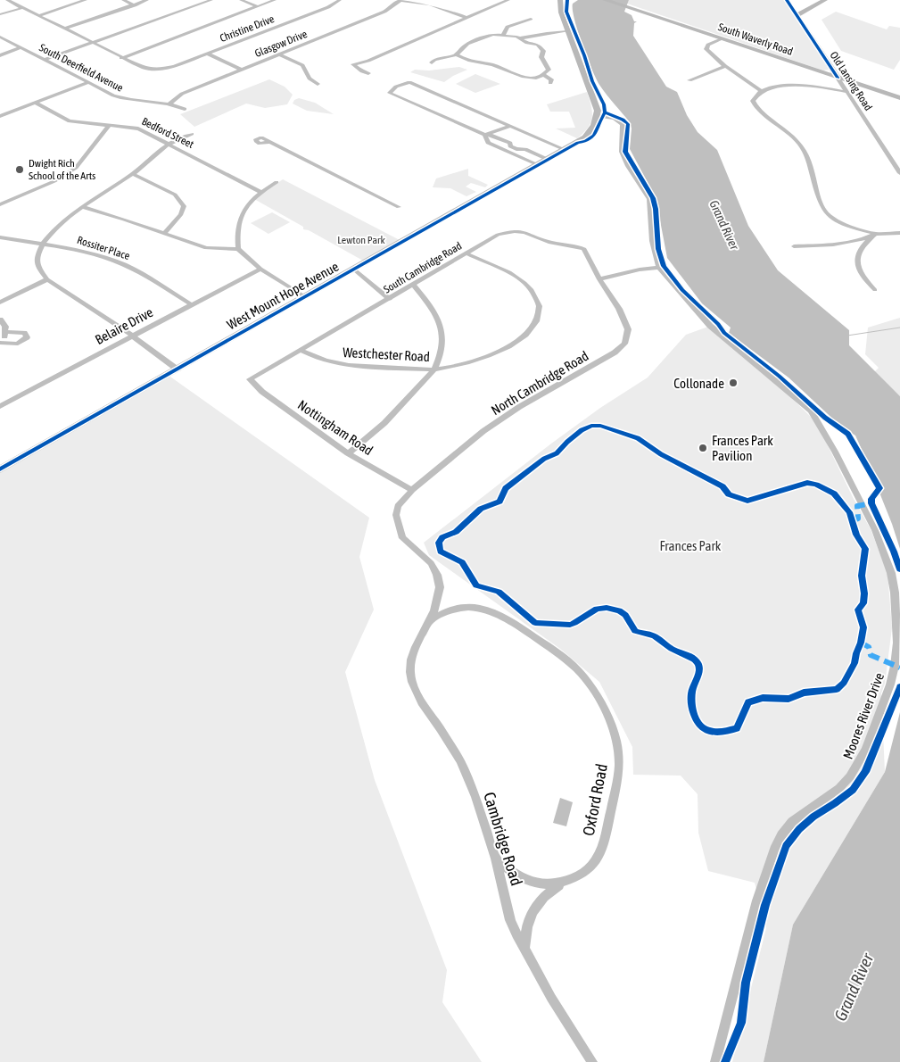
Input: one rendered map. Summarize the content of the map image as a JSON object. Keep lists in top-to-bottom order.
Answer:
{
  "streets": {
    "street": [
      "Christine Drive",
      "South Waverly Road",
      "Glasgow Drive",
      "South Deerfield Avenue",
      "Old Lansing Road",
      "Bedford Street",
      "Rossiter Place",
      "South Cambridge Road",
      "West Mount Hope Avenue",
      "Belaire Drive",
      "Westchester Road",
      "North Cambridge Road",
      "Nottingham Road",
      "Moores River Drive",
      "Oxford Road",
      "Cambridge Road"
    ]
  },
  "crossings": [
    ["South Waverly Road", "Old Lansing Road"],
    ["Glasgow Drive", "South Deerfield Avenue"],
    ["Rossiter Place", "Belaire Drive"],
    ["South Cambridge Road", "Westchester Road"],
    ["South Cambridge Road", "North Cambridge Road"],
    ["South Cambridge Road", "Nottingham Road"],
    ["West Mount Hope Avenue", "Moores River Drive"],
    ["North Cambridge Road", "Nottingham Road"],
    ["North Cambridge Road", "Cambridge Road"],
    ["Nottingham Road", "Cambridge Road"],
    ["Oxford Road", "Cambridge Road"]
  ],
  "water": ["Grand River"],
  "parks": ["Lewton Park", "Frances Park"],
  "places": ["Dwight Rich School of the Arts", "Collonade", "Frances Park Pavilion"]
}
